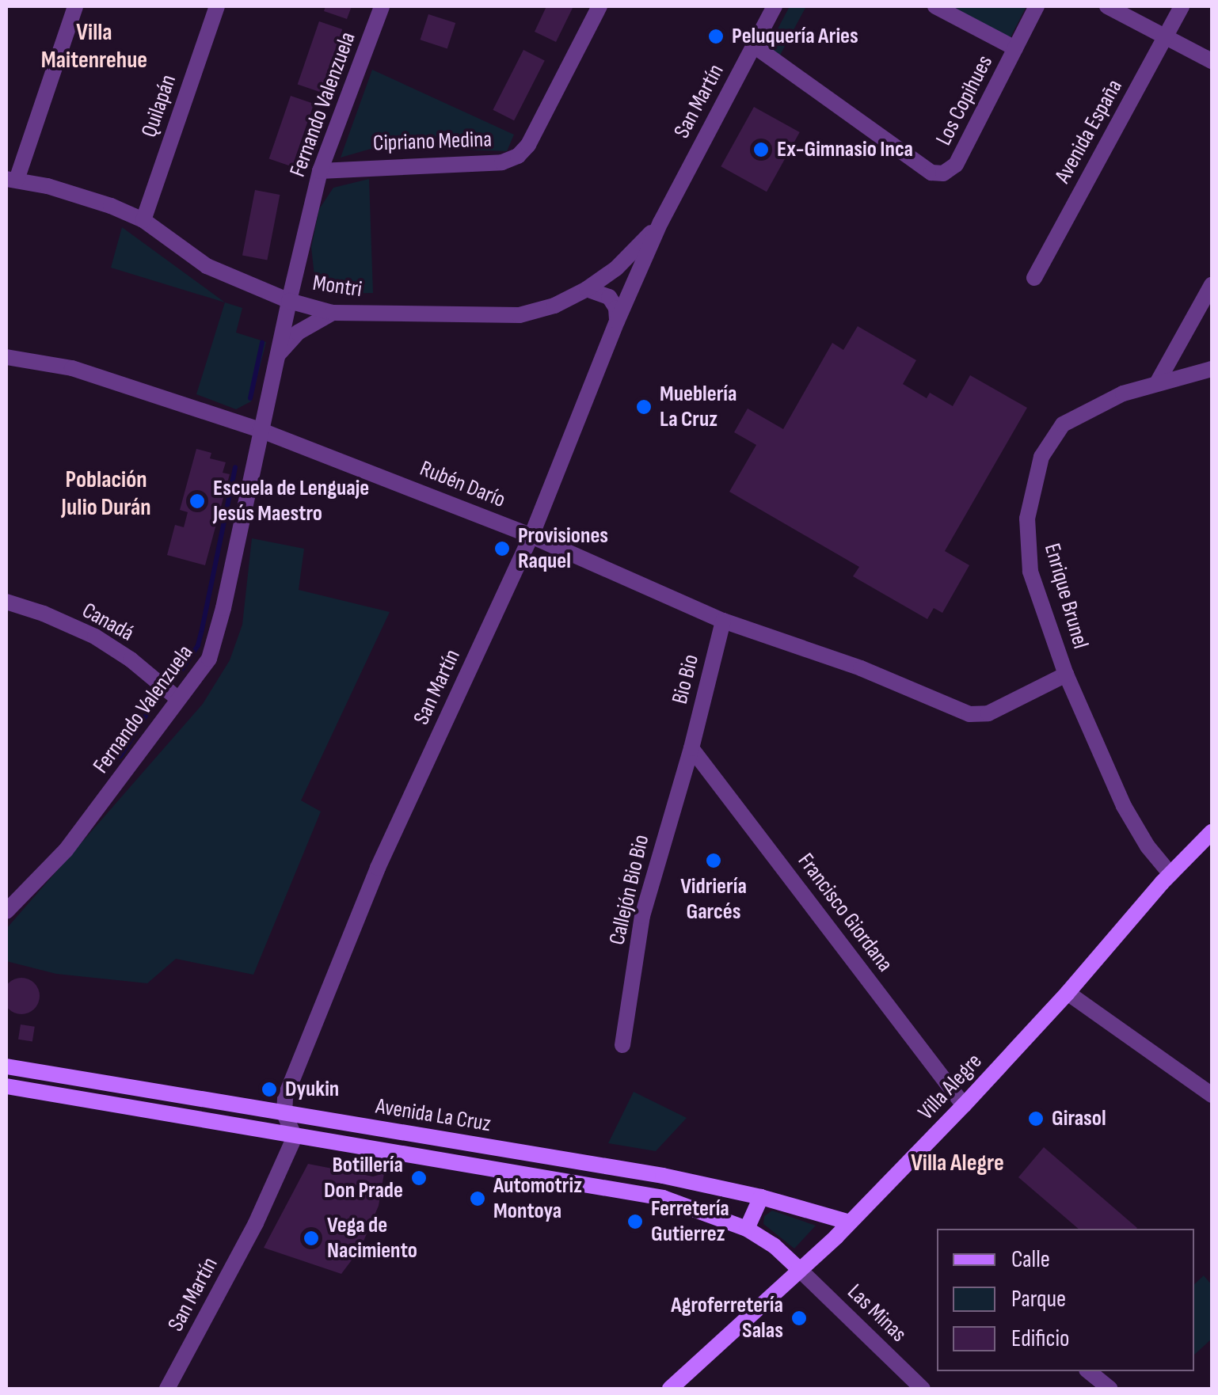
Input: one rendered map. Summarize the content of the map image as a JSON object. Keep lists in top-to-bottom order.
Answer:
{
  "streets": {
    "main road": ["Villa Alegre", "Avenida La Cruz"],
    "street": [
      "Los Copihues",
      "San Martín",
      "Fernando Valenzuela",
      "Quilapán",
      "Avenida España",
      "Cipriano Medina",
      "Montri",
      "Rubén Darío",
      "Enrique Brunel",
      "Canadá",
      "Bio Bio",
      "Callejón Bio Bio",
      "Francisco Giordana",
      "Las Minas"
    ]
  },
  "crossings": [
    ["Los Copihues", "San Martín"],
    ["San Martín", "Montri"],
    ["San Martín", "Rubén Darío"],
    ["San Martín", "Avenida La Cruz"],
    ["Fernando Valenzuela", "Cipriano Medina"],
    ["Fernando Valenzuela", "Montri"],
    ["Fernando Valenzuela", "Rubén Darío"],
    ["Fernando Valenzuela", "Canadá"],
    ["Quilapán", "Montri"],
    ["Rubén Darío", "Enrique Brunel"],
    ["Rubén Darío", "Bio Bio"],
    ["Enrique Brunel", "Villa Alegre"],
    ["Bio Bio", "Callejón Bio Bio"],
    ["Bio Bio", "Francisco Giordana"],
    ["Callejón Bio Bio", "Francisco Giordana"],
    ["Francisco Giordana", "Villa Alegre"],
    ["Villa Alegre", "Avenida La Cruz"],
    ["Villa Alegre", "Las Minas"],
    ["Avenida La Cruz", "Las Minas"]
  ],
  "districts": ["Villa Maitenrehue", "Población Julio Durán", "Villa Alegre"],
  "places": [
    "Peluquería Aries",
    "Ex-Gimnasio Inca",
    "Mueblería La Cruz",
    "Escuela de Lenguaje Jesús Maestro",
    "Provisiones Raquel",
    "Vidriería Garcés",
    "Dyukin",
    "Girasol",
    "Botillería Don Prade",
    "Automotriz Montoya",
    "Ferretería Gutierrez",
    "Vega de Nacimiento",
    "Agroferretería Salas"
  ],
  "legend": ["Calle", "Parque", "Edificio"]
}
